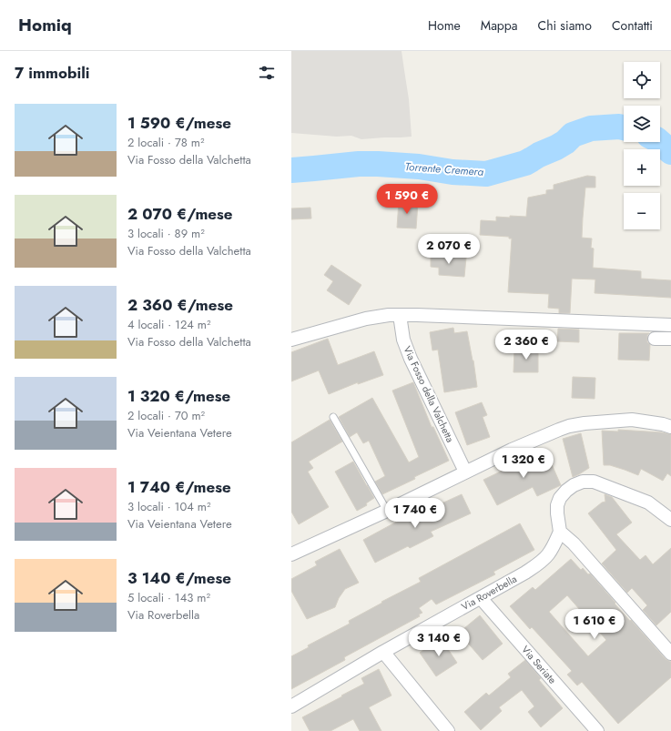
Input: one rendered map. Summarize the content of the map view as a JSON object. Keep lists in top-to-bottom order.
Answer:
{
  "streets": {
    "street": ["Via Fosso della Valchetta", "Via Roverbella", "Via Seriate"]
  },
  "crossings": [
    ["Via Roverbella", "Via Seriate"]
  ],
  "water": ["Torrente Cremera"],
  "page": {
    "header": "Homiq",
    "nav": [
      "Home",
      "Mappa",
      "Chi siamo",
      "Contatti"
    ],
    "heading": "7 immobili",
    "map_buttons": ["+", "−"],
    "list": [
      {
        "name": "1 590 €/mese",
        "note": "2 locali · 78 m² · Via Fosso della Valchetta"
      },
      {
        "name": "2 070 €/mese",
        "note": "3 locali · 89 m² · Via Fosso della Valchetta"
      },
      {
        "name": "2 360 €/mese",
        "note": "4 locali · 124 m² · Via Fosso della Valchetta"
      },
      {
        "name": "1 320 €/mese",
        "note": "2 locali · 70 m² · Via Veientana Vetere"
      },
      {
        "name": "1 740 €/mese",
        "note": "3 locali · 104 m² · Via Veientana Vetere"
      },
      {
        "name": "3 140 €/mese",
        "note": "5 locali · 143 m² · Via Roverbella"
      }
    ],
    "price": [
      "1 590 €",
      "2 070 €",
      "2 360 €",
      "1 320 €",
      "1 740 €",
      "1 610 €",
      "3 140 €"
    ]
  }
}
